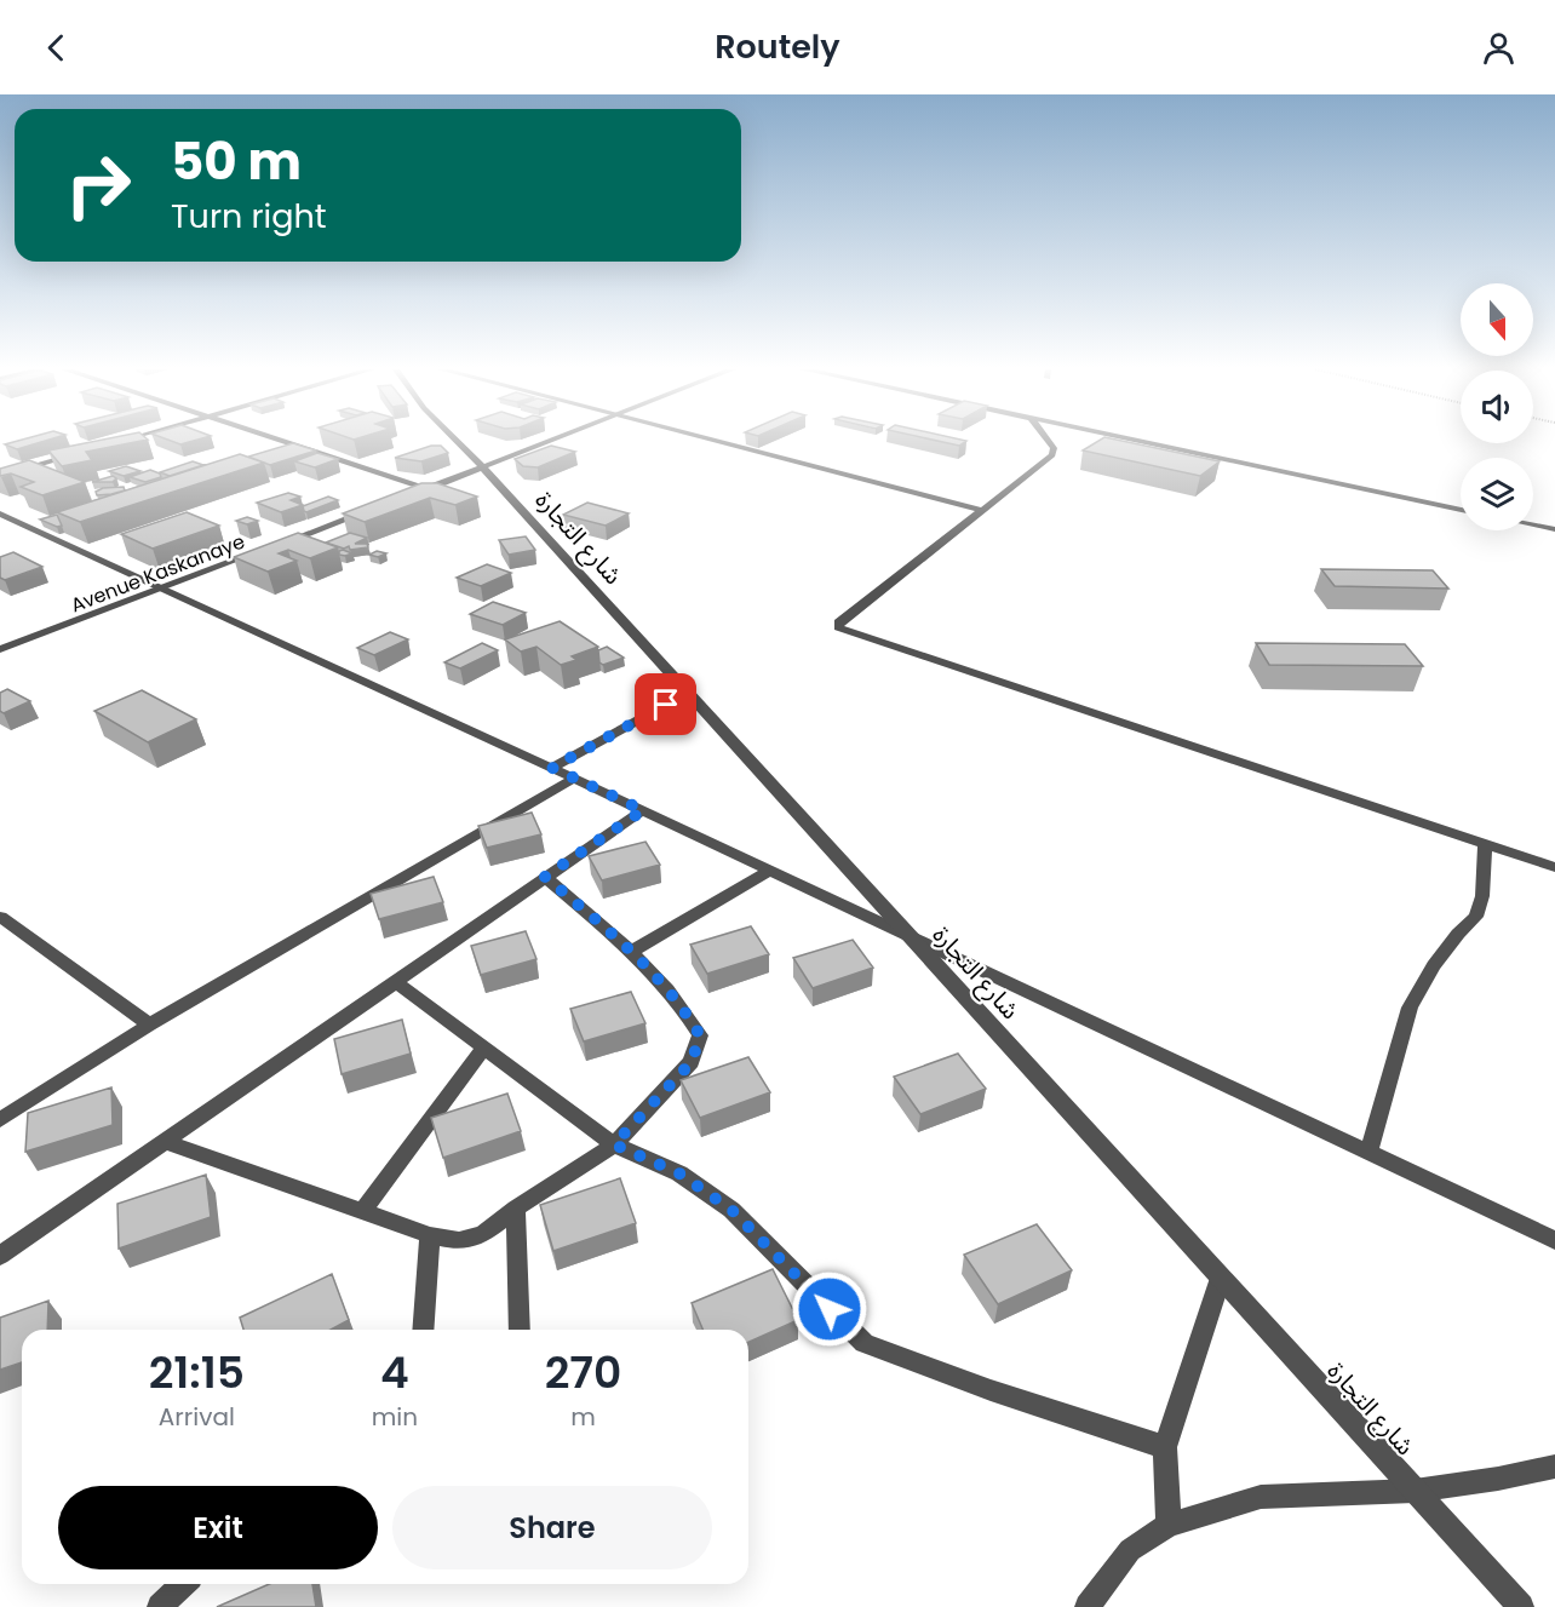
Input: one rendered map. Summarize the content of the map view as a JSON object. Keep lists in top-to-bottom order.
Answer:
{
  "streets": {
    "street": ["شارع التجارة", "Avenue Kaskanaye"]
  },
  "north": "bottom",
  "page": {
    "header": "Routely",
    "turn": ["50 m", "Turn right"],
    "eta": [
      "21:15",
      "Arrival",
      "4",
      "min",
      "270",
      "m"
    ],
    "buttons": ["Exit", "Share"]
  }
}
